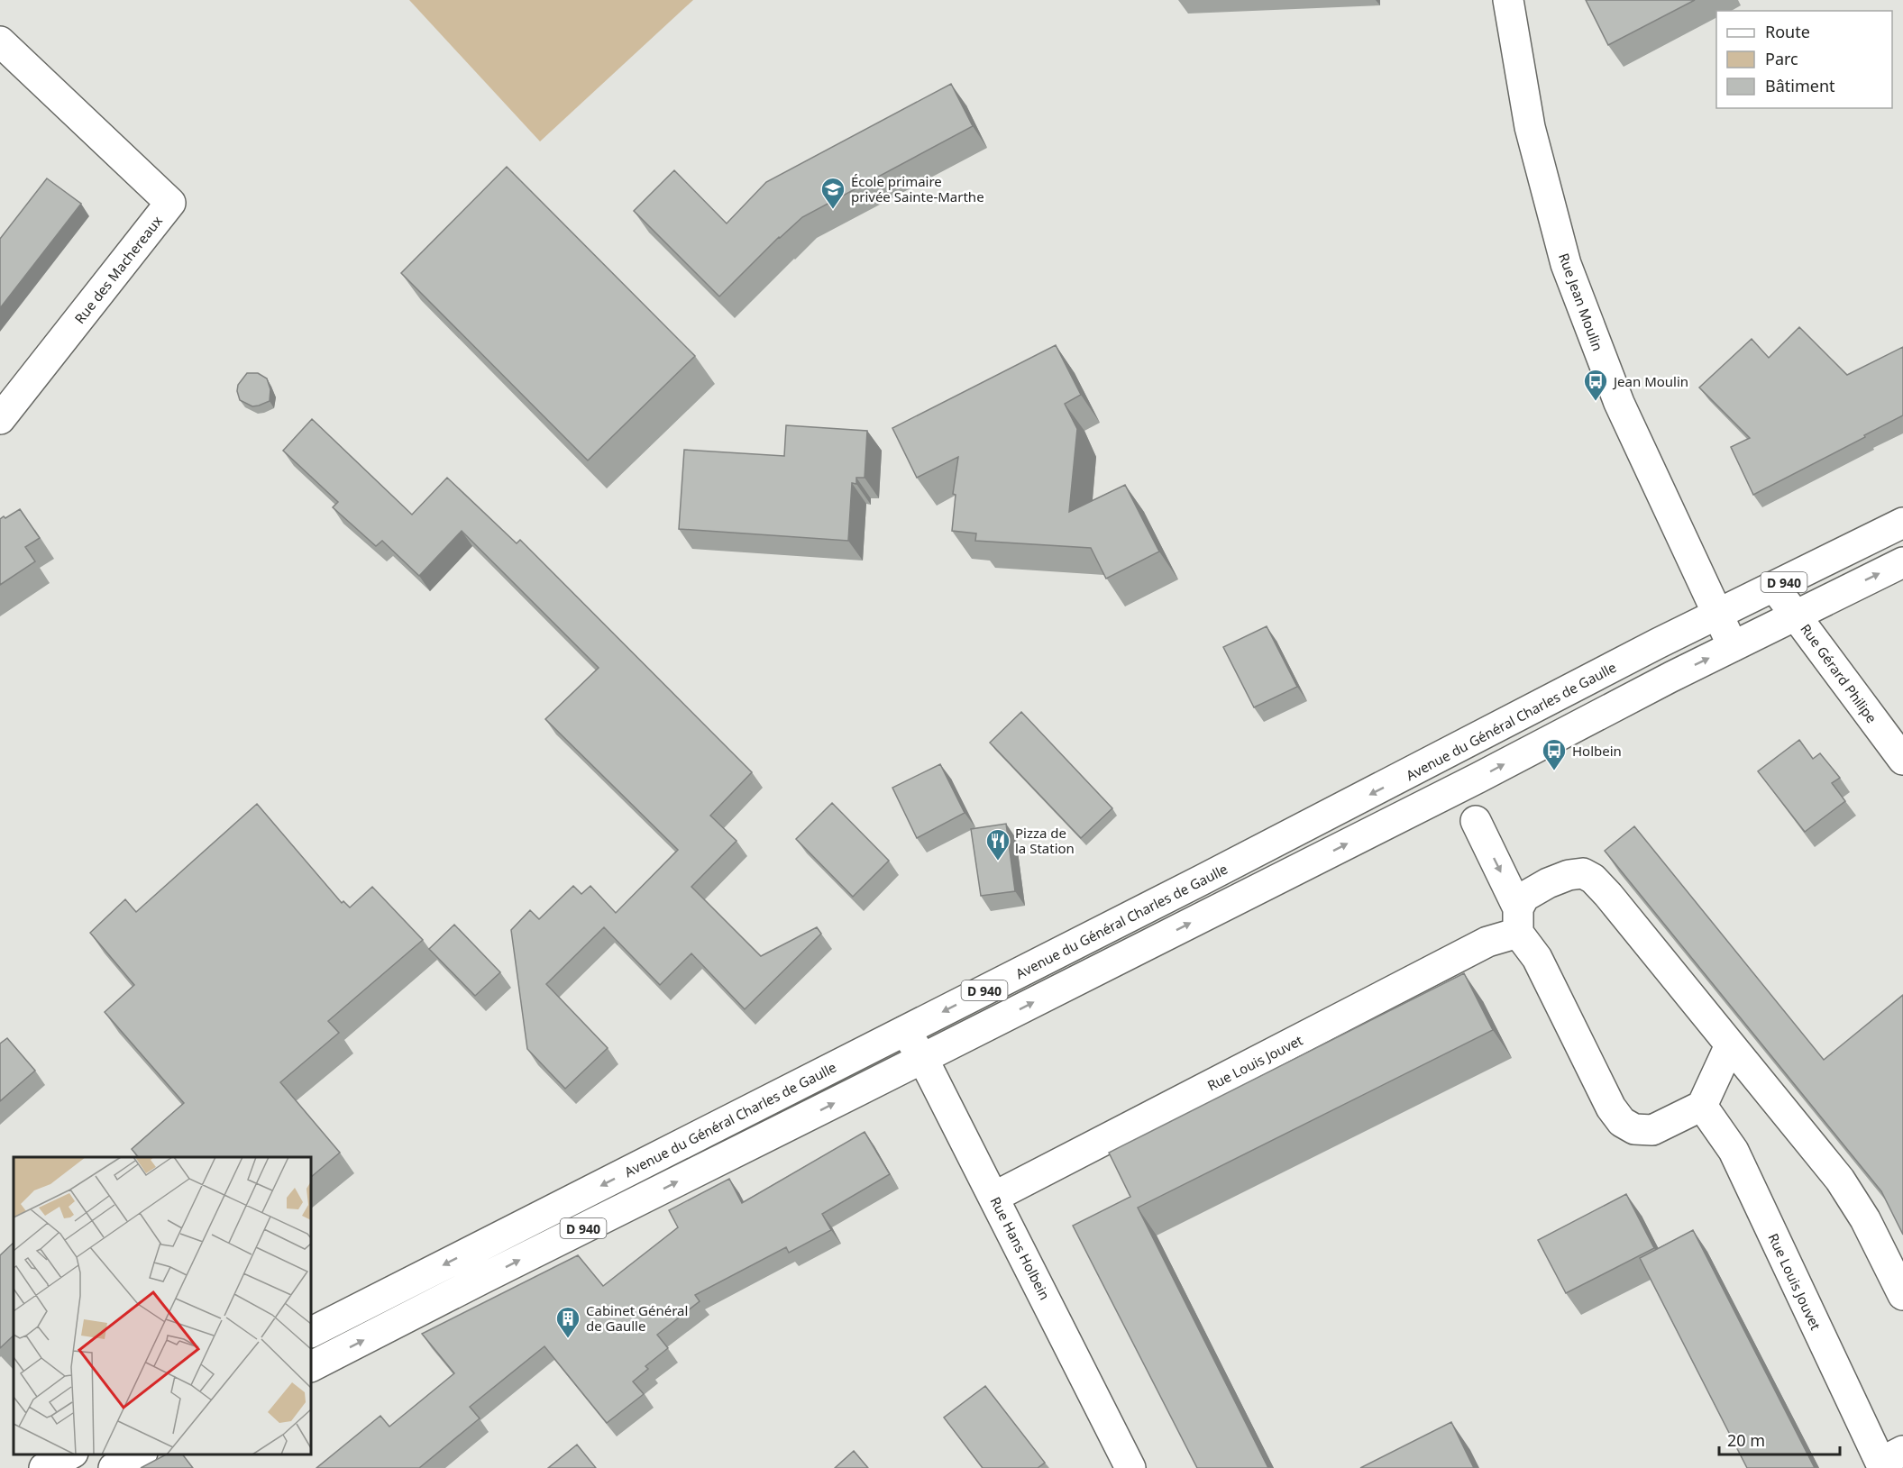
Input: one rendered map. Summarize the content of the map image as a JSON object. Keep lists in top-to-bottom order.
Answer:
{
  "streets": {
    "street": [
      "Rue des Machereaux",
      "Rue Jean Moulin",
      "D 940",
      "Rue Gérard Philipe",
      "Avenue du Général Charles de Gaulle",
      "Rue Louis Jouvet",
      "Rue Hans Holbein"
    ]
  },
  "crossings": [
    ["Rue Jean Moulin", "D 940"],
    ["Rue Jean Moulin", "Avenue du Général Charles de Gaulle"],
    ["D 940", "Rue Gérard Philipe"],
    ["D 940", "Rue Hans Holbein"],
    ["Rue Gérard Philipe", "Avenue du Général Charles de Gaulle"],
    ["Avenue du Général Charles de Gaulle", "Rue Hans Holbein"],
    ["Rue Louis Jouvet", "Rue Hans Holbein"]
  ],
  "places": {
    "school or university": ["École primaire privée Sainte-Marthe"],
    "bus stop": ["Jean Moulin", "Holbein"],
    "restaurant": ["Pizza de la Station"],
    "building": ["Cabinet Général de Gaulle"]
  },
  "legend": ["Route", "Parc", "Bâtiment"],
  "scale_bar": "20 m"
}
